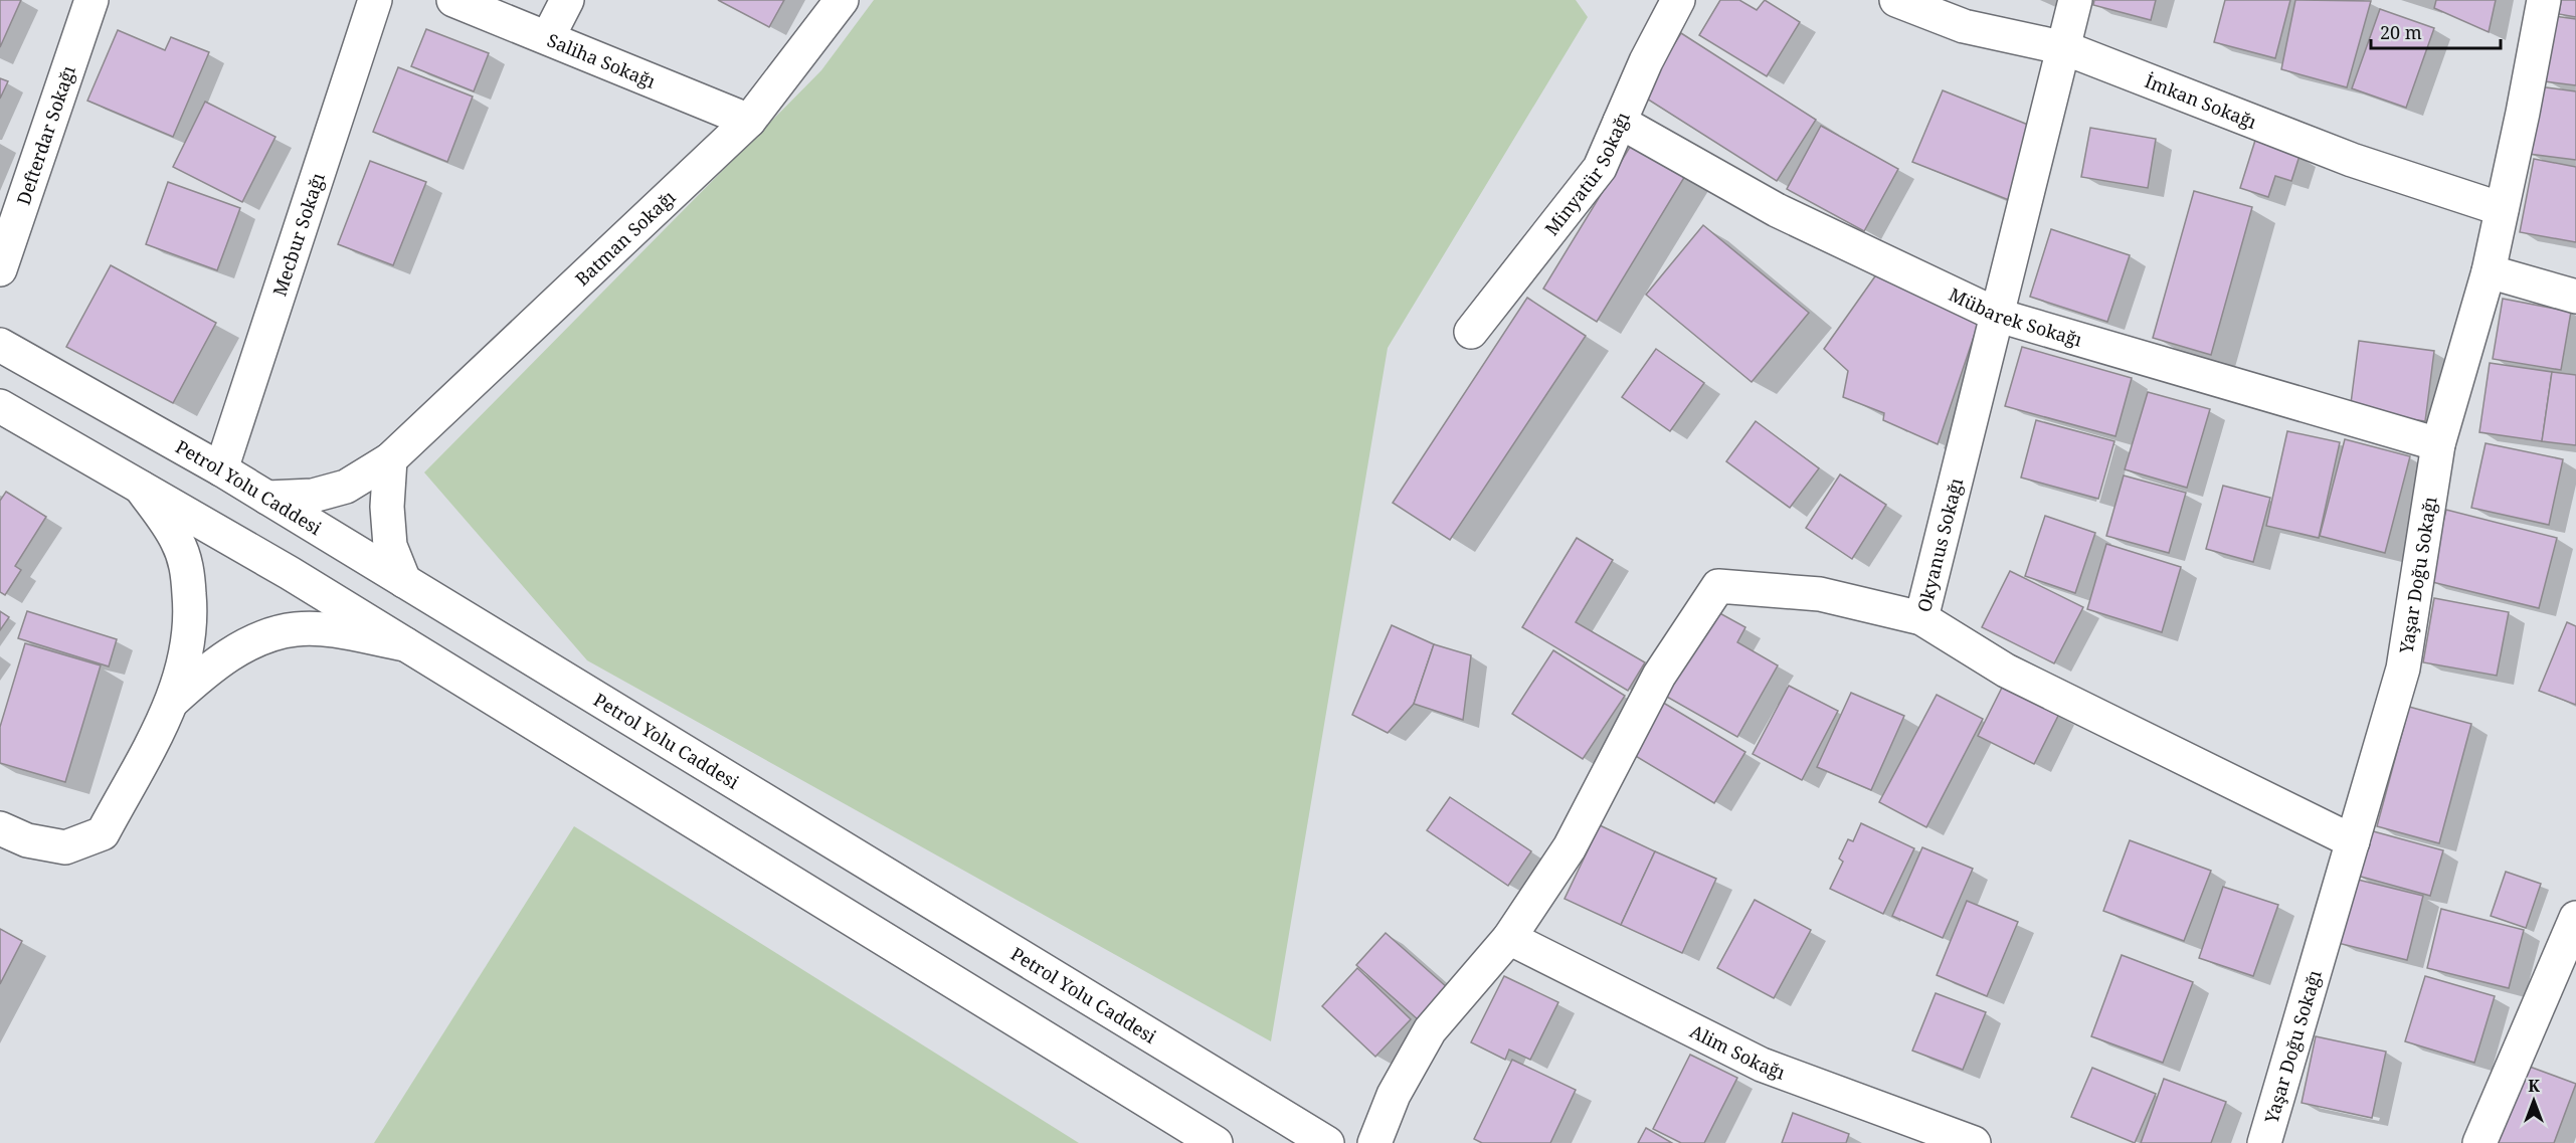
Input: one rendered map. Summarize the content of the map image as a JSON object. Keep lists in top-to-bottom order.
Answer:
{
  "streets": {
    "street": [
      "Saliha Sokağı",
      "İmkan Sokağı",
      "Defterdar Sokağı",
      "Minyatür Sokağı",
      "Mecbur Sokağı",
      "Batman Sokağı",
      "Mübarek Sokağı",
      "Petrol Yolu Caddesi",
      "Okyanus Sokağı",
      "Yaşar Doğu Sokağı",
      "Alim Sokağı"
    ]
  },
  "crossings": [
    ["Saliha Sokağı", "Batman Sokağı"],
    ["İmkan Sokağı", "Okyanus Sokağı"],
    ["İmkan Sokağı", "Yaşar Doğu Sokağı"],
    ["Minyatür Sokağı", "Mübarek Sokağı"],
    ["Mecbur Sokağı", "Petrol Yolu Caddesi"],
    ["Batman Sokağı", "Petrol Yolu Caddesi"],
    ["Mübarek Sokağı", "Okyanus Sokağı"],
    ["Mübarek Sokağı", "Yaşar Doğu Sokağı"],
    ["Okyanus Sokağı", "Yaşar Doğu Sokağı"]
  ],
  "scale_bar": "20 m",
  "north": "top"
}
